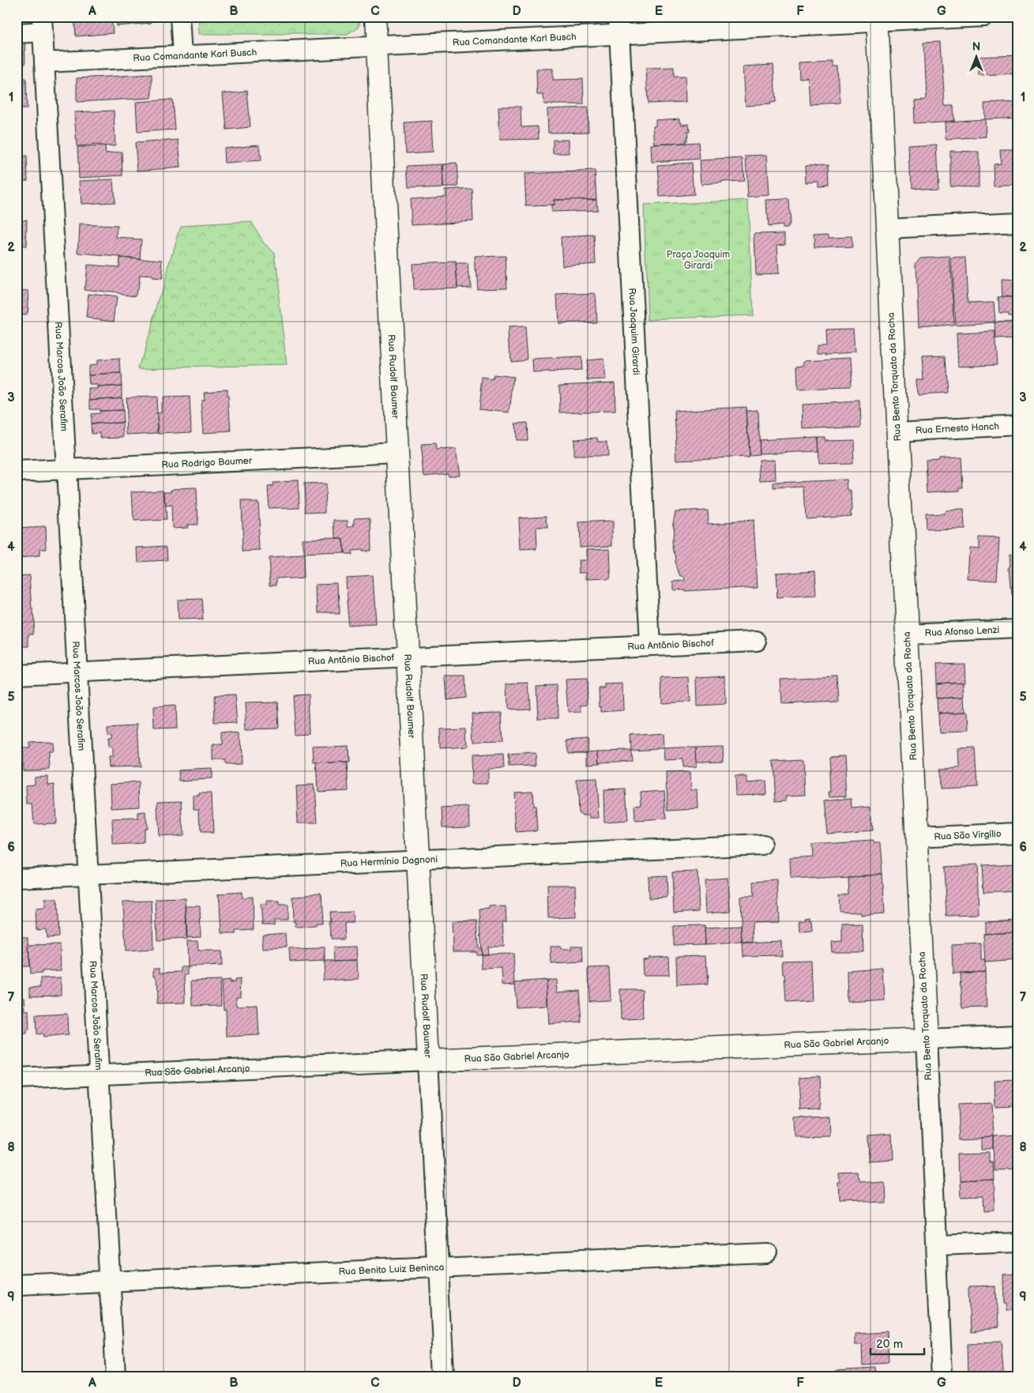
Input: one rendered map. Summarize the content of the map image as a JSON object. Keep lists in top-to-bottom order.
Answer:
{
  "streets": {
    "street": [
      "Rua Comandante Karl Busch",
      "Rua Joaquim Girardi",
      "Rua Marcos João Serafim",
      "Rua Rudolf Baumer",
      "Rua Bento Torquato da Rocha",
      "Rua Ernesto Hanch",
      "Rua Rodrigo Baumer",
      "Rua Afonso Lenzi",
      "Rua Antônio Bischof",
      "Rua São Virgílio",
      "Rua Hermínio Dagnoni",
      "Rua São Gabriel Arcanjo",
      "Rua Benito Luiz Beninca"
    ]
  },
  "crossings": [
    ["Rua Comandante Karl Busch", "Rua Joaquim Girardi"],
    ["Rua Comandante Karl Busch", "Rua Marcos João Serafim"],
    ["Rua Comandante Karl Busch", "Rua Rudolf Baumer"],
    ["Rua Comandante Karl Busch", "Rua Bento Torquato da Rocha"],
    ["Rua Joaquim Girardi", "Rua Antônio Bischof"],
    ["Rua Marcos João Serafim", "Rua Rodrigo Baumer"],
    ["Rua Marcos João Serafim", "Rua Antônio Bischof"],
    ["Rua Marcos João Serafim", "Rua Hermínio Dagnoni"],
    ["Rua Marcos João Serafim", "Rua São Gabriel Arcanjo"],
    ["Rua Marcos João Serafim", "Rua Benito Luiz Beninca"],
    ["Rua Rudolf Baumer", "Rua Rodrigo Baumer"],
    ["Rua Rudolf Baumer", "Rua Antônio Bischof"],
    ["Rua Rudolf Baumer", "Rua Hermínio Dagnoni"],
    ["Rua Rudolf Baumer", "Rua São Gabriel Arcanjo"],
    ["Rua Rudolf Baumer", "Rua Benito Luiz Beninca"],
    ["Rua Bento Torquato da Rocha", "Rua Ernesto Hanch"],
    ["Rua Bento Torquato da Rocha", "Rua Afonso Lenzi"],
    ["Rua Bento Torquato da Rocha", "Rua São Virgílio"],
    ["Rua Bento Torquato da Rocha", "Rua São Gabriel Arcanjo"]
  ],
  "parks": ["Praça Joaquim Girardi"],
  "scale_bar": "20 m",
  "north": "top",
  "grid": {
    "columns": [
      "A",
      "B",
      "C",
      "D",
      "E",
      "F",
      "G"
    ],
    "rows": [
      "1",
      "2",
      "3",
      "4",
      "5",
      "6",
      "7",
      "8",
      "9"
    ]
  }
}
